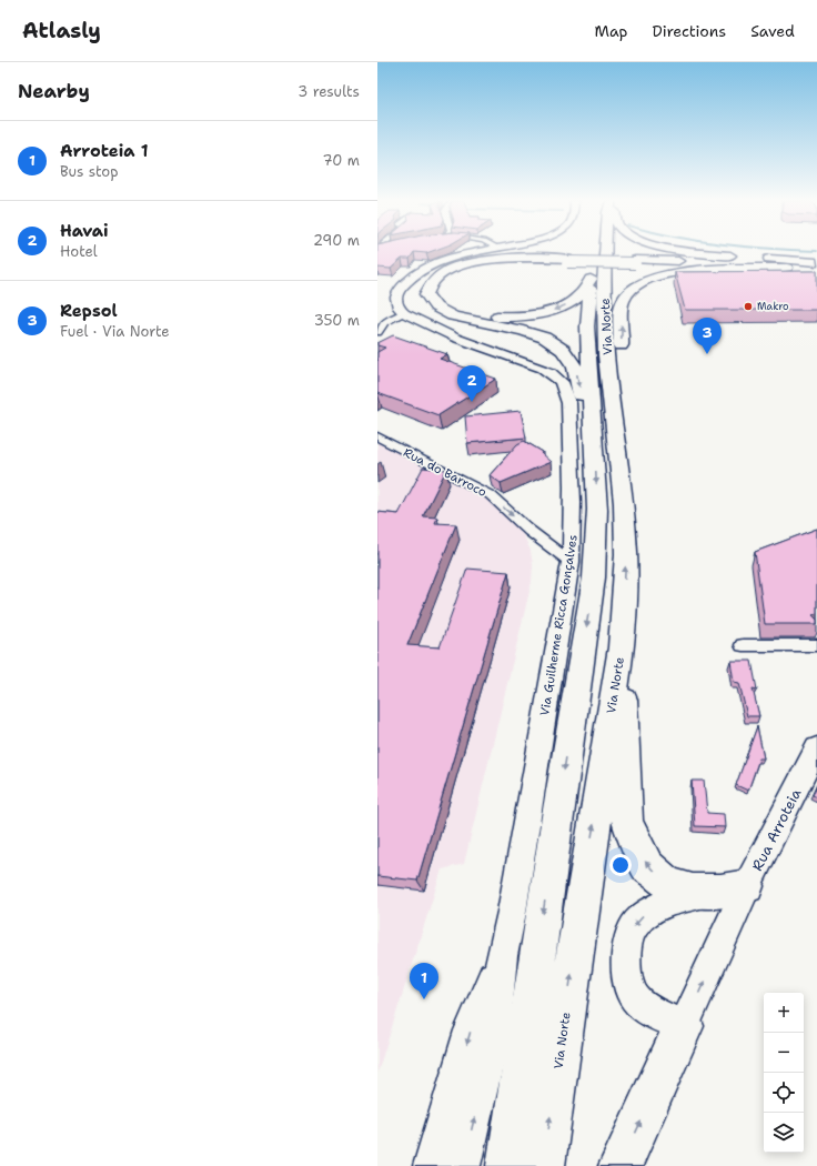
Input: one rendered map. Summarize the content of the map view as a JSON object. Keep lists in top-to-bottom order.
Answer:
{
  "streets": {
    "highway": ["Via Norte"],
    "street": ["Rua do Barroco", "Via Guilherme Ricca Gonçalves", "Rua Arroteia"]
  },
  "crossings": [
    ["Rua do Barroco", "Via Guilherme Ricca Gonçalves"]
  ],
  "one_way": ["Rua do Barroco", "Rua Arroteia"],
  "places": ["Makro"],
  "page": {
    "header": "Atlasly",
    "nav": ["Map", "Directions", "Saved"],
    "heading": ["Nearby", "3 results"],
    "list": [
      {
        "mark": "1",
        "name": "Arroteia 1",
        "note": "Bus stop",
        "value": "70 m"
      },
      {
        "mark": "2",
        "name": "Havai",
        "note": "Hotel",
        "value": "290 m"
      },
      {
        "mark": "3",
        "name": "Repsol",
        "note": "Fuel · Via Norte",
        "value": "350 m"
      }
    ],
    "pins": ["3", "2", "1"],
    "map_buttons": ["+", "−"]
  }
}
